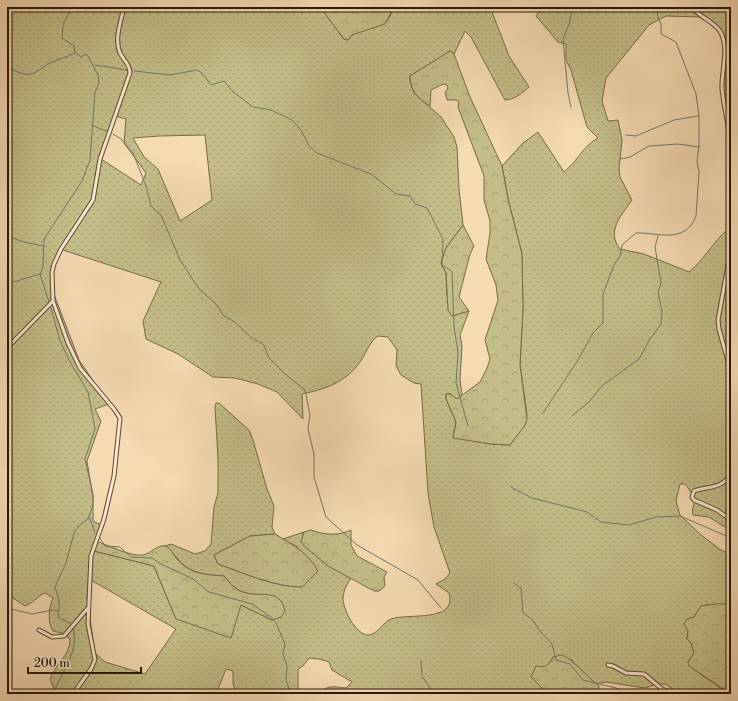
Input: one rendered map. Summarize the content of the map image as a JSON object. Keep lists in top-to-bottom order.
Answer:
{
  "scale_bar": "200 m"
}
